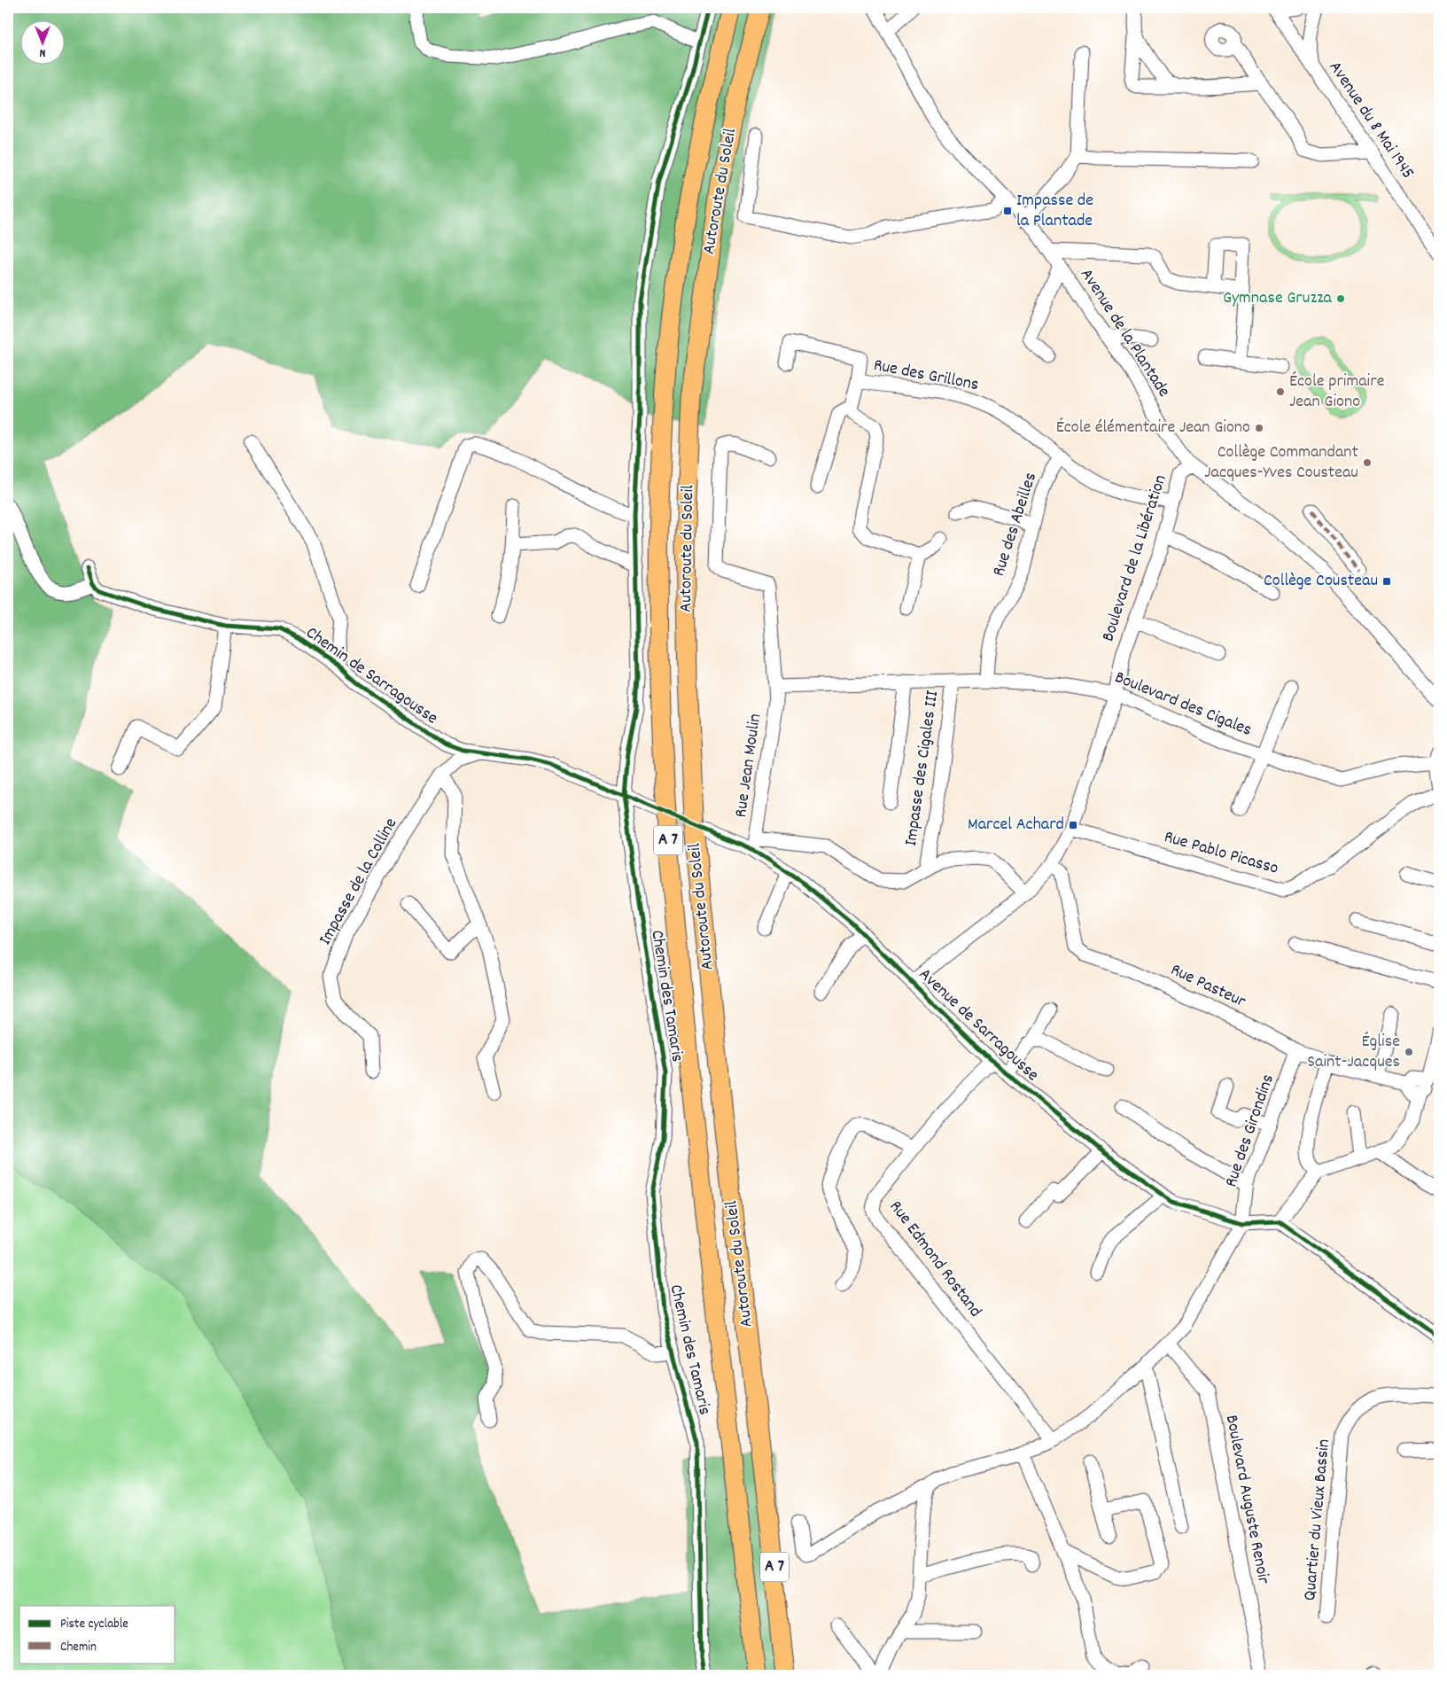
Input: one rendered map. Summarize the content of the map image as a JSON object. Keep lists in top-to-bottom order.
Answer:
{
  "streets": {
    "highway": ["Autoroute du Soleil", "A 7"],
    "street": [
      "Avenue du 8 Mai 1945",
      "Avenue de la Plantade",
      "Rue des Grillons",
      "Rue des Abeilles",
      "Boulevard de la Libération",
      "Chemin de Sarragousse",
      "Boulevard des Cigales",
      "Rue Jean Moulin",
      "Impasse des Cigales III",
      "Rue Pablo Picasso",
      "Impasse de la Colline",
      "Rue Pasteur",
      "Chemin des Tamaris",
      "Avenue de Sarragousse",
      "Rue des Girondins",
      "Rue Edmond Rostand",
      "Boulevard Auguste Renoir",
      "Quartier du Vieux Bassin"
    ]
  },
  "crossings": [
    ["Avenue de la Plantade", "Boulevard de la Libération"],
    ["Rue des Grillons", "Rue des Abeilles"],
    ["Rue des Grillons", "Boulevard de la Libération"],
    ["Rue des Abeilles", "Boulevard des Cigales"],
    ["Boulevard de la Libération", "Boulevard des Cigales"],
    ["Boulevard de la Libération", "Rue Pablo Picasso"],
    ["Boulevard de la Libération", "Rue Pasteur"],
    ["Boulevard de la Libération", "Avenue de Sarragousse"],
    ["Chemin de Sarragousse", "Impasse de la Colline"],
    ["Chemin de Sarragousse", "Chemin des Tamaris"],
    ["Boulevard des Cigales", "Rue Jean Moulin"],
    ["Boulevard des Cigales", "Impasse des Cigales III"],
    ["Rue Jean Moulin", "Avenue de Sarragousse"],
    ["Rue Pasteur", "Rue des Girondins"],
    ["Avenue de Sarragousse", "Rue des Girondins"],
    ["Avenue de Sarragousse", "Rue Edmond Rostand"]
  ],
  "places": {
    "transit": ["Impasse de la Plantade", "Collège Cousteau", "Marcel Achard"],
    "other": [
      "Gymnase Gruzza",
      "École primaire Jean Giono",
      "École élémentaire Jean Giono",
      "Collège Commandant Jacques-Yves Cousteau",
      "Église Saint-Jacques"
    ]
  },
  "legend": ["Piste cyclable", "Chemin"],
  "north": "bottom"
}
